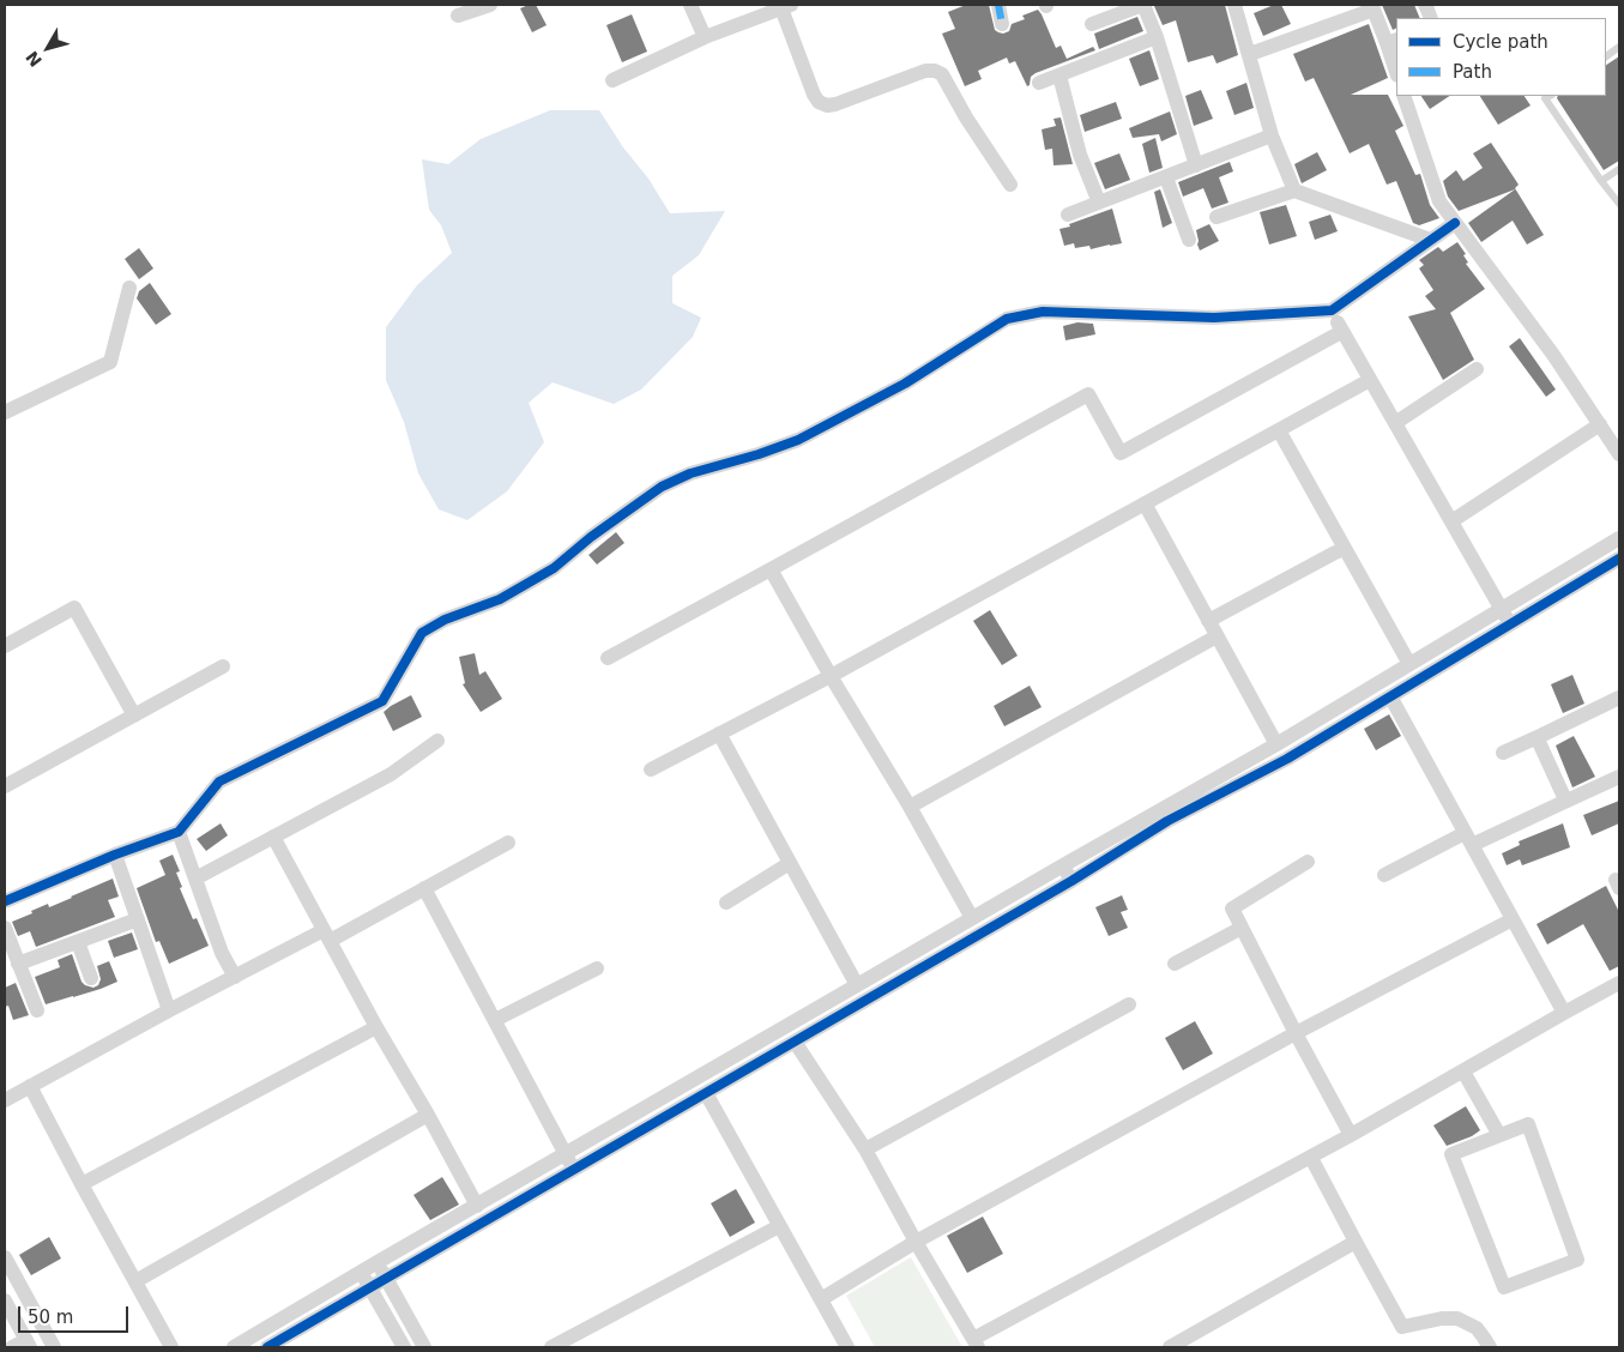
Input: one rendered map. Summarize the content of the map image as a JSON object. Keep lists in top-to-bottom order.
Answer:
{
  "legend": ["Cycle path", "Path"],
  "scale_bar": "50 m",
  "north": "bottom left"
}
